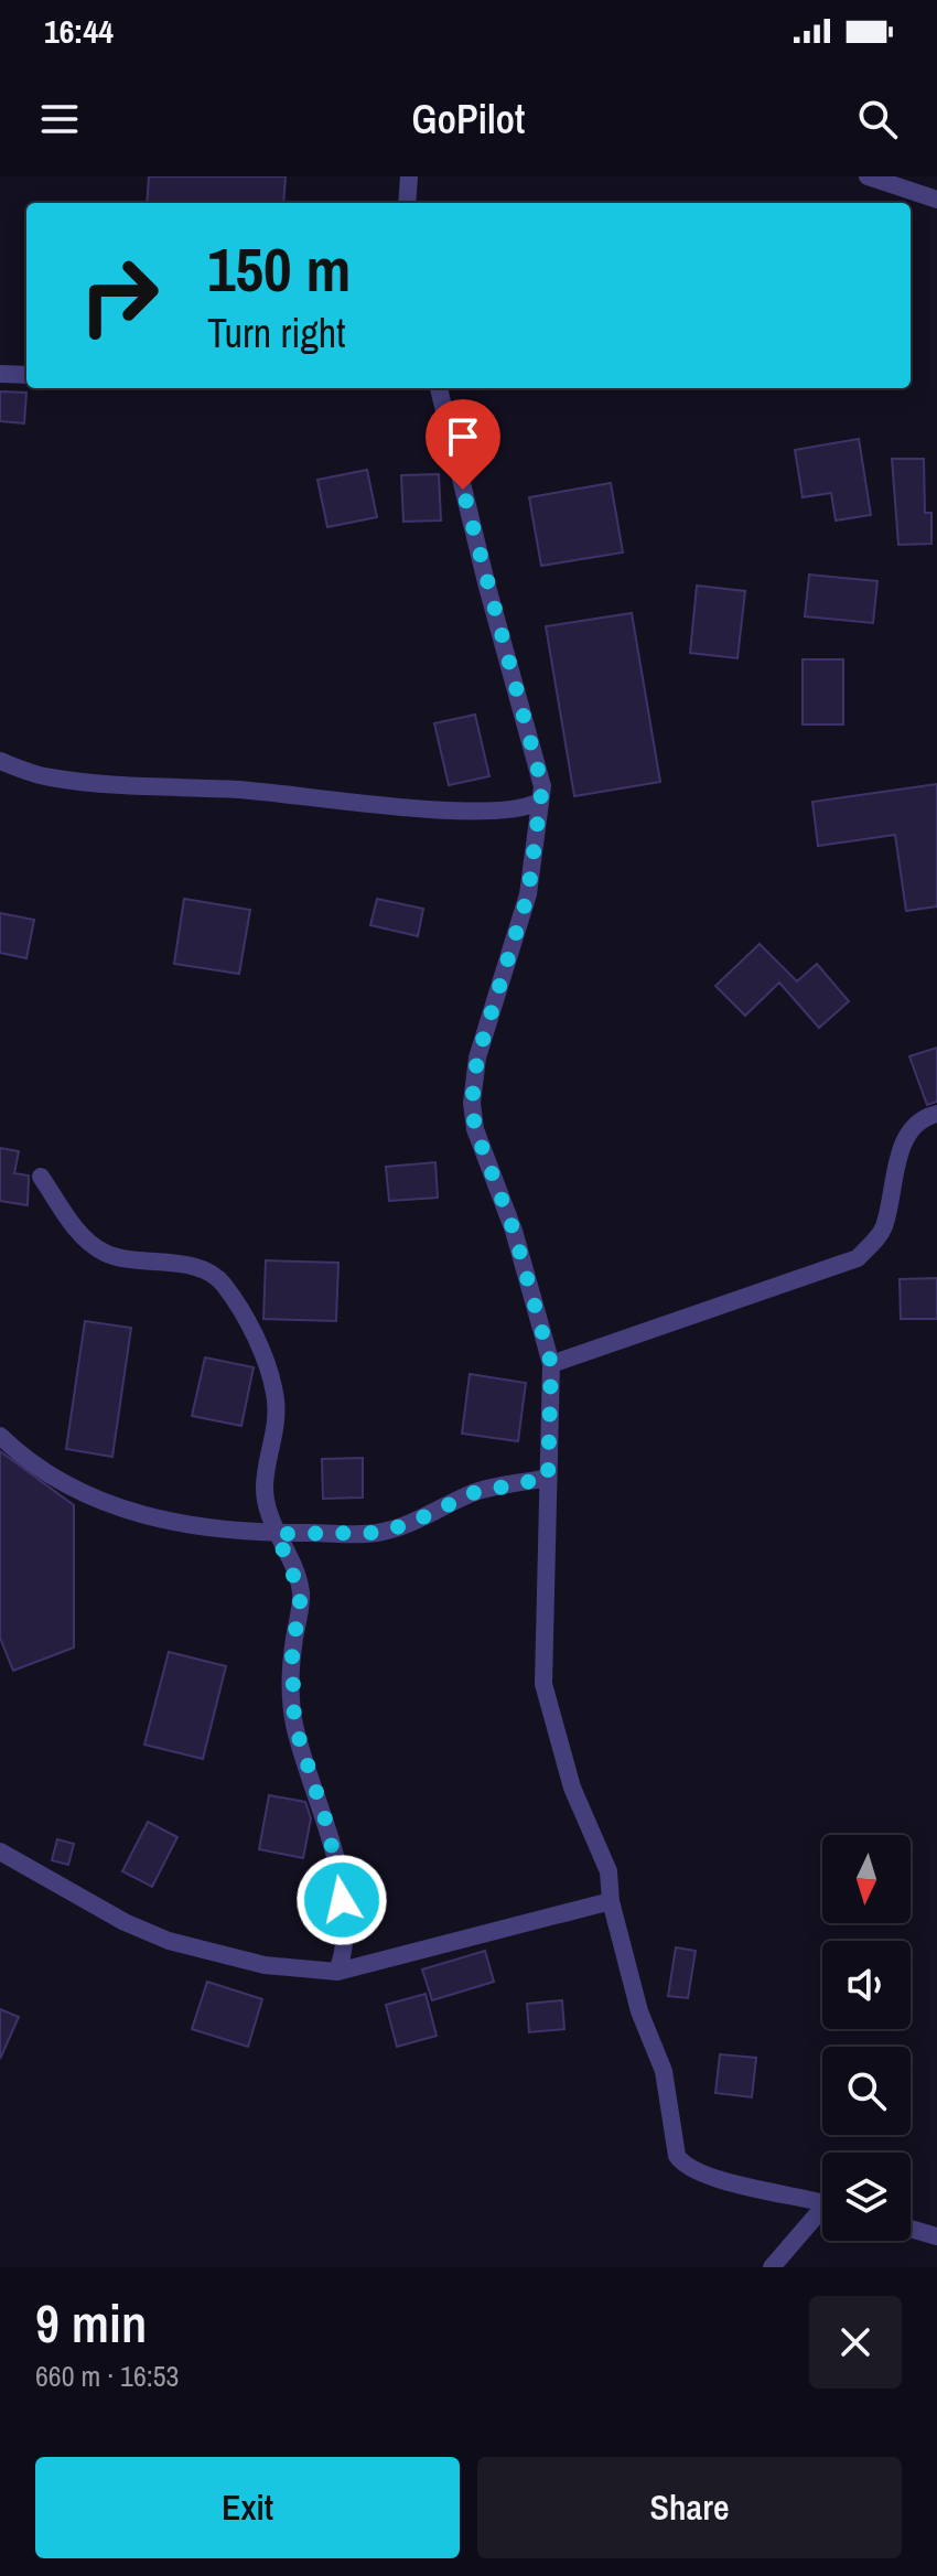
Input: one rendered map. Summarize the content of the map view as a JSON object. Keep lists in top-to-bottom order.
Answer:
{
  "north": "bottom",
  "page": {
    "status": "16:44",
    "header": "GoPilot",
    "turn": ["150 m", "Turn right"],
    "heading": ["9 min", "660 m · 16:53"],
    "buttons": ["Exit", "Share"]
  }
}
